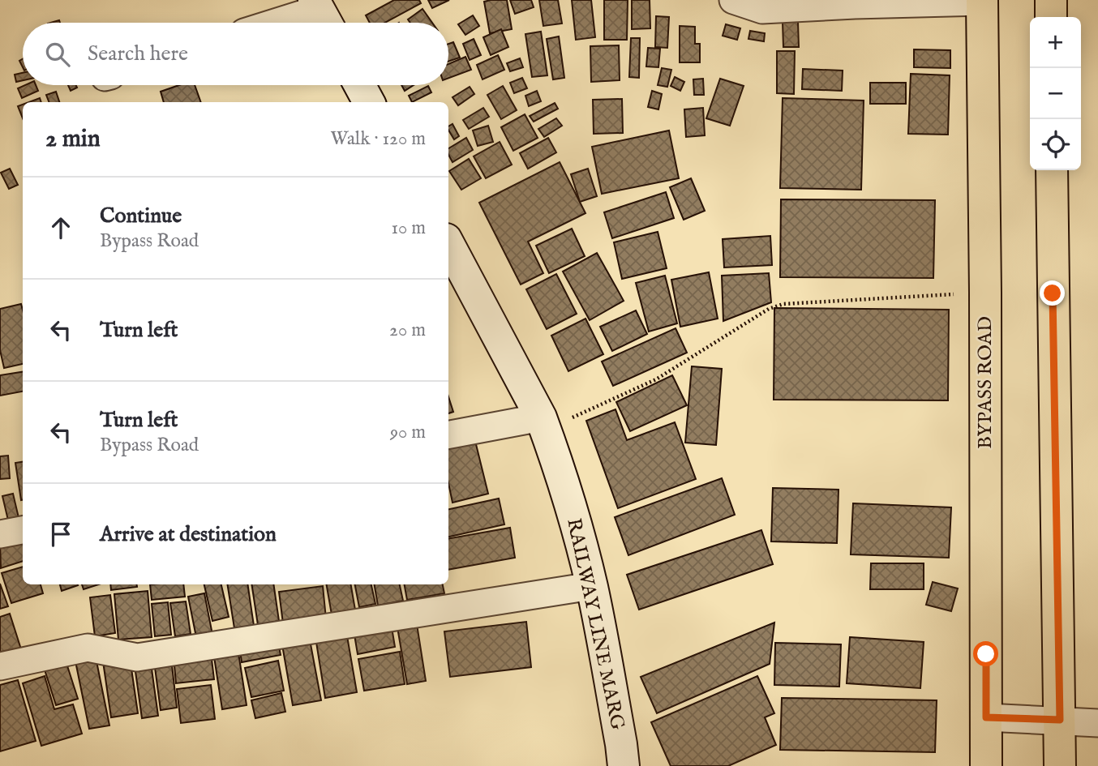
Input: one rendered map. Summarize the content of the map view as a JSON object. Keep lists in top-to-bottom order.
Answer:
{
  "streets": {
    "main road": ["BYPASS ROAD", "RAILWAY LINE MARG"]
  },
  "page": {
    "map_buttons": ["+", "−"],
    "search": "Search here",
    "heading": ["2 min", "Walk · 120 m"],
    "list": [
      ["Continue", "Bypass Road", "10 m"],
      ["Turn left", "20 m"],
      ["Turn left", "Bypass Road", "90 m"],
      "Arrive at destination"
    ]
  }
}
